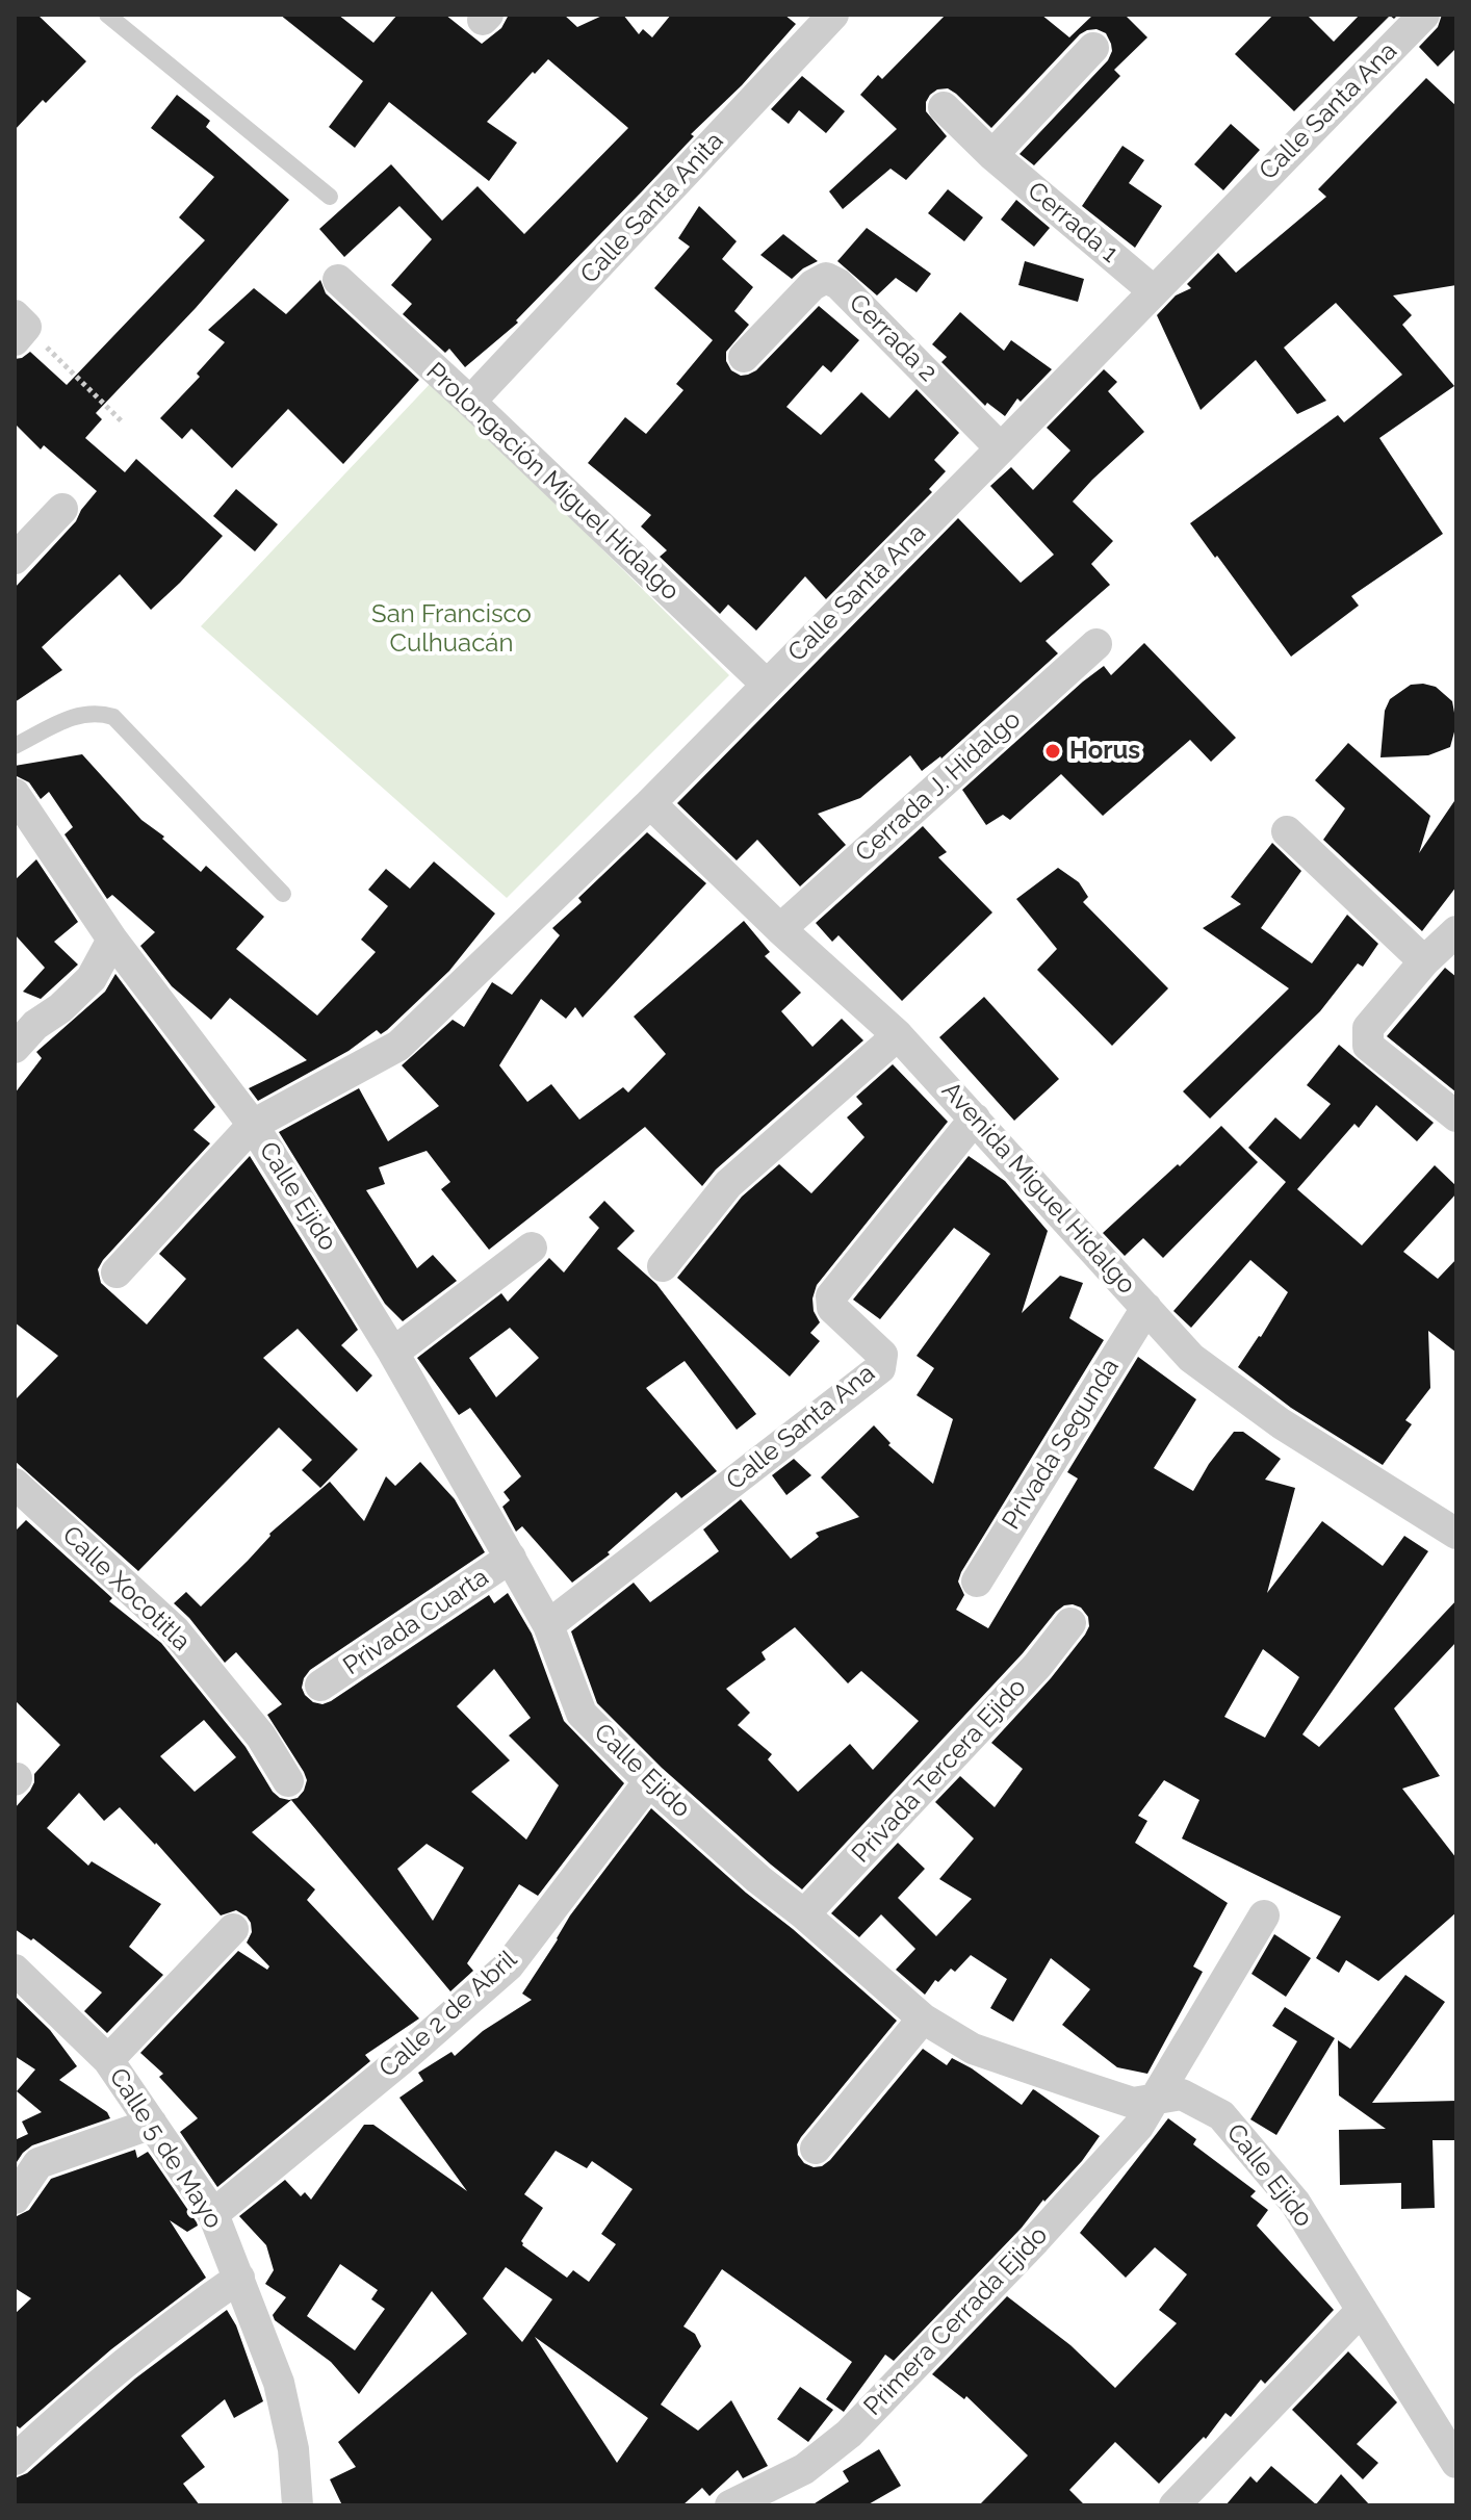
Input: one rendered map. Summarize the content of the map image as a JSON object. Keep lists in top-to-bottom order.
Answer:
{
  "streets": {
    "street": [
      "Calle Santa Ana",
      "Calle Santa Anita",
      "Cerrada 1",
      "Cerrada 2",
      "Prolongación Miguel Hidalgo",
      "Cerrada J. Hidalgo",
      "Avenida Miguel Hidalgo",
      "Calle Ejido",
      "Privada Segunda",
      "Calle Xocotitla",
      "Privada Cuarta",
      "Privada Tercera Ejido",
      "Calle 2 de Abril",
      "Calle 5 de Mayo",
      "Primera Cerrada Ejido"
    ]
  },
  "crossings": [
    ["Calle Santa Ana", "Cerrada 1"],
    ["Calle Santa Ana", "Cerrada 2"],
    ["Calle Santa Ana", "Prolongación Miguel Hidalgo"],
    ["Calle Santa Ana", "Avenida Miguel Hidalgo"],
    ["Calle Santa Ana", "Calle Ejido"],
    ["Calle Santa Anita", "Prolongación Miguel Hidalgo"],
    ["Cerrada J. Hidalgo", "Avenida Miguel Hidalgo"],
    ["Avenida Miguel Hidalgo", "Privada Segunda"],
    ["Calle Ejido", "Privada Cuarta"],
    ["Calle Ejido", "Privada Tercera Ejido"],
    ["Calle Ejido", "Calle 2 de Abril"],
    ["Calle Ejido", "Primera Cerrada Ejido"],
    ["Calle 2 de Abril", "Calle 5 de Mayo"]
  ],
  "parks": ["San Francisco Culhuacán"],
  "places": ["Horus"]
}
